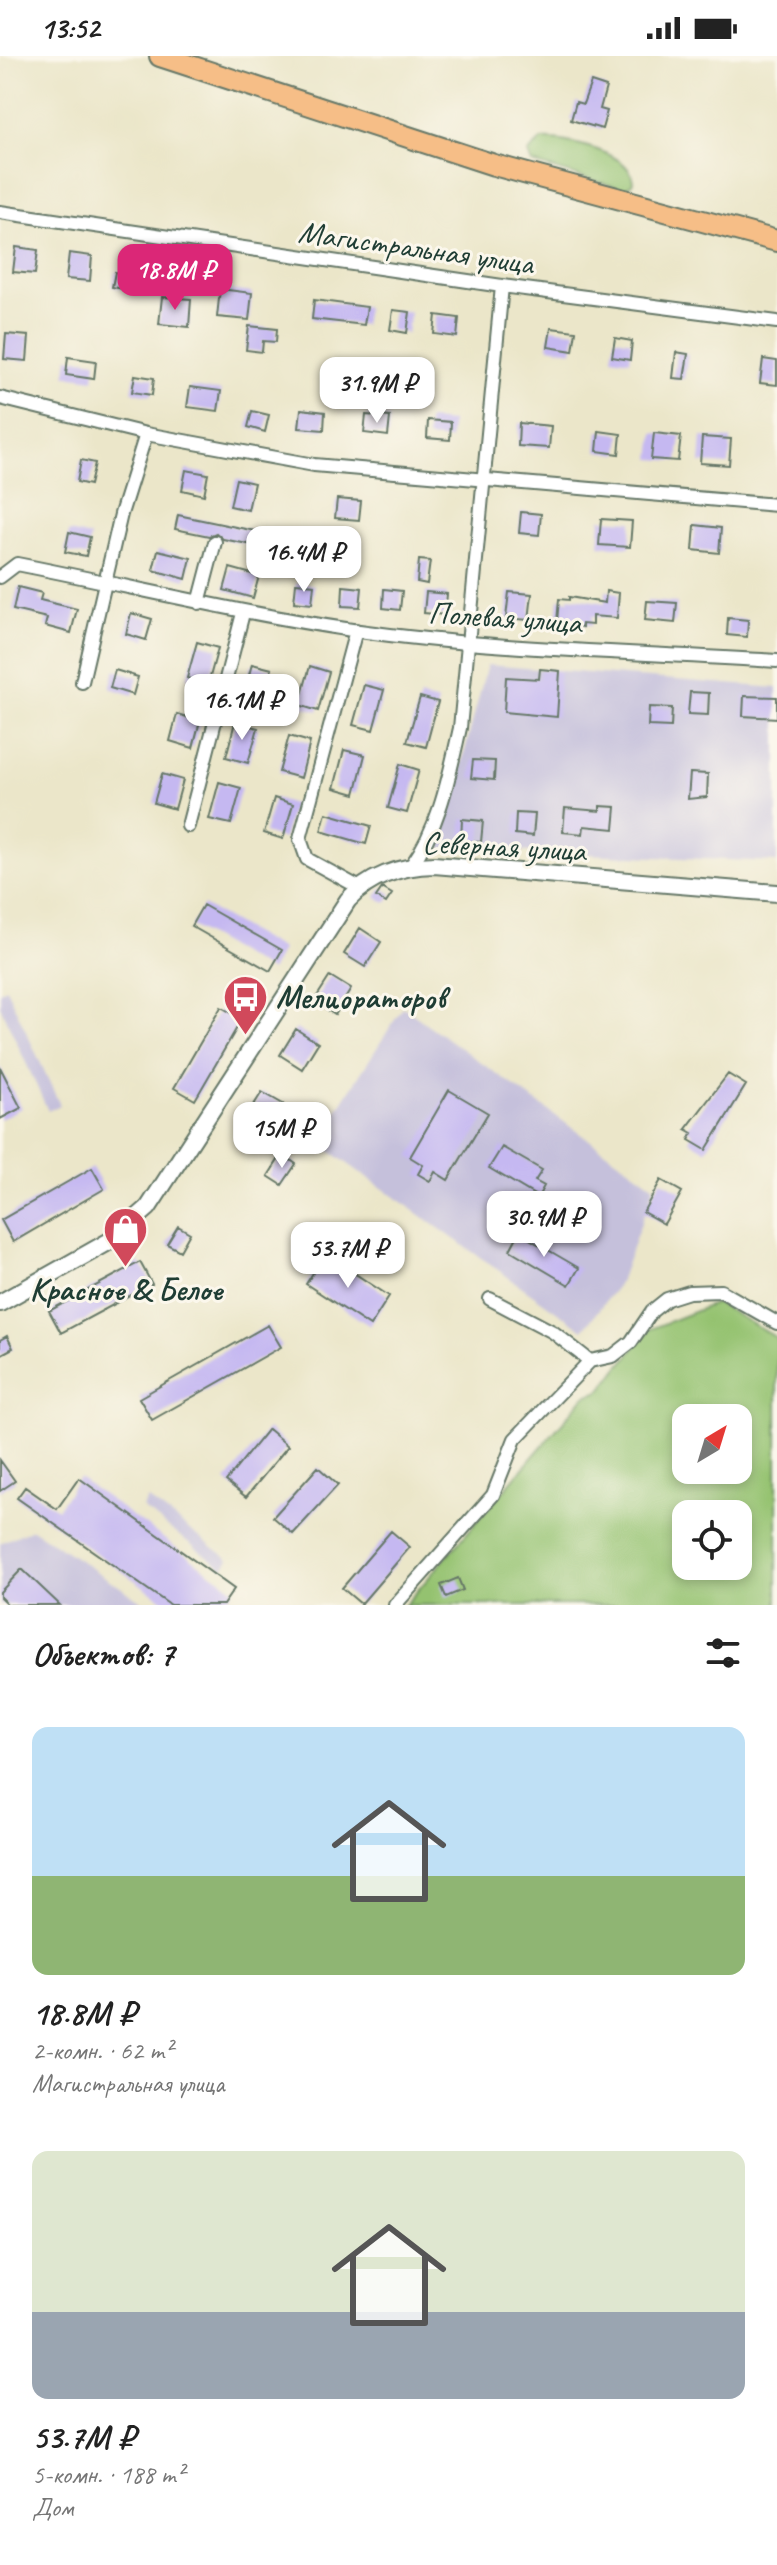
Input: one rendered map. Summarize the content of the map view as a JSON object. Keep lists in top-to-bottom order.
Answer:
{
  "streets": {
    "street": ["Магистральная улица", "Полевая улица", "Северная улица"]
  },
  "places": {
    "bus stop": ["Мелиораторов"],
    "shop": ["Красное & Белое"]
  },
  "north": "top right",
  "page": {
    "status": "13:52",
    "price": [
      "18.8M ₽",
      "31.9M ₽",
      "16.4M ₽",
      "16.1M ₽",
      "15M ₽",
      "30.9M ₽",
      "53.7M ₽"
    ],
    "heading": "Объектов: 7",
    "list": [
      {
        "name": "18.8M ₽",
        "note": "2-комн. · 62 m² · Магистральная улица"
      },
      {
        "name": "53.7M ₽",
        "note": "5-комн. · 188 m² · Дом"
      }
    ]
  }
}
